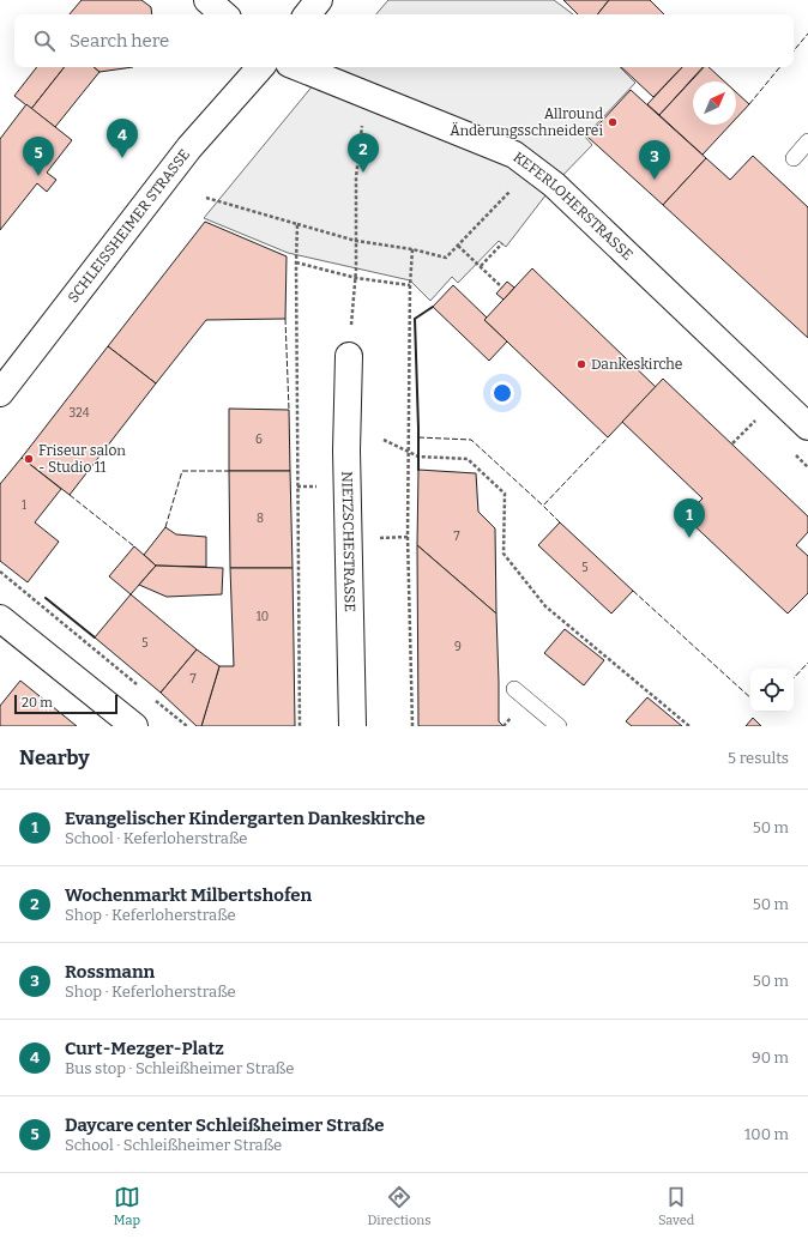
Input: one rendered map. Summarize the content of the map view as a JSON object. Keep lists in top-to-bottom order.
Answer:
{
  "streets": {
    "street": ["KEFERLOHERSTRASSE", "SCHLEISSHEIMER STRASSE", "NIETZSCHESTRASSE"]
  },
  "places": ["Allround Änderungsschneiderei", "Dankeskirche", "Friseur salon - Studio 11"],
  "house_numbers": [
    "324",
    "6",
    "1",
    "8",
    "7",
    "5",
    "10",
    "5",
    "9",
    "7"
  ],
  "scale_bar": "20 m",
  "north": "top right",
  "page": {
    "search": "Search here",
    "pins": [
      "4",
      "2",
      "5",
      "3",
      "1"
    ],
    "scale": "20 m",
    "heading": ["Nearby", "5 results"],
    "list": [
      {
        "mark": "1",
        "name": "Evangelischer Kindergarten Dankeskirche",
        "note": "School · Keferloherstraße",
        "value": "50 m"
      },
      {
        "mark": "2",
        "name": "Wochenmarkt Milbertshofen",
        "note": "Shop · Keferloherstraße",
        "value": "50 m"
      },
      {
        "mark": "3",
        "name": "Rossmann",
        "note": "Shop · Keferloherstraße",
        "value": "50 m"
      },
      {
        "mark": "4",
        "name": "Curt-Mezger-Platz",
        "note": "Bus stop · Schleißheimer Straße",
        "value": "90 m"
      },
      {
        "mark": "5",
        "name": "Daycare center Schleißheimer Straße",
        "note": "School · Schleißheimer Straße",
        "value": "100 m"
      }
    ],
    "nav": ["Map", "Directions", "Saved"]
  }
}
